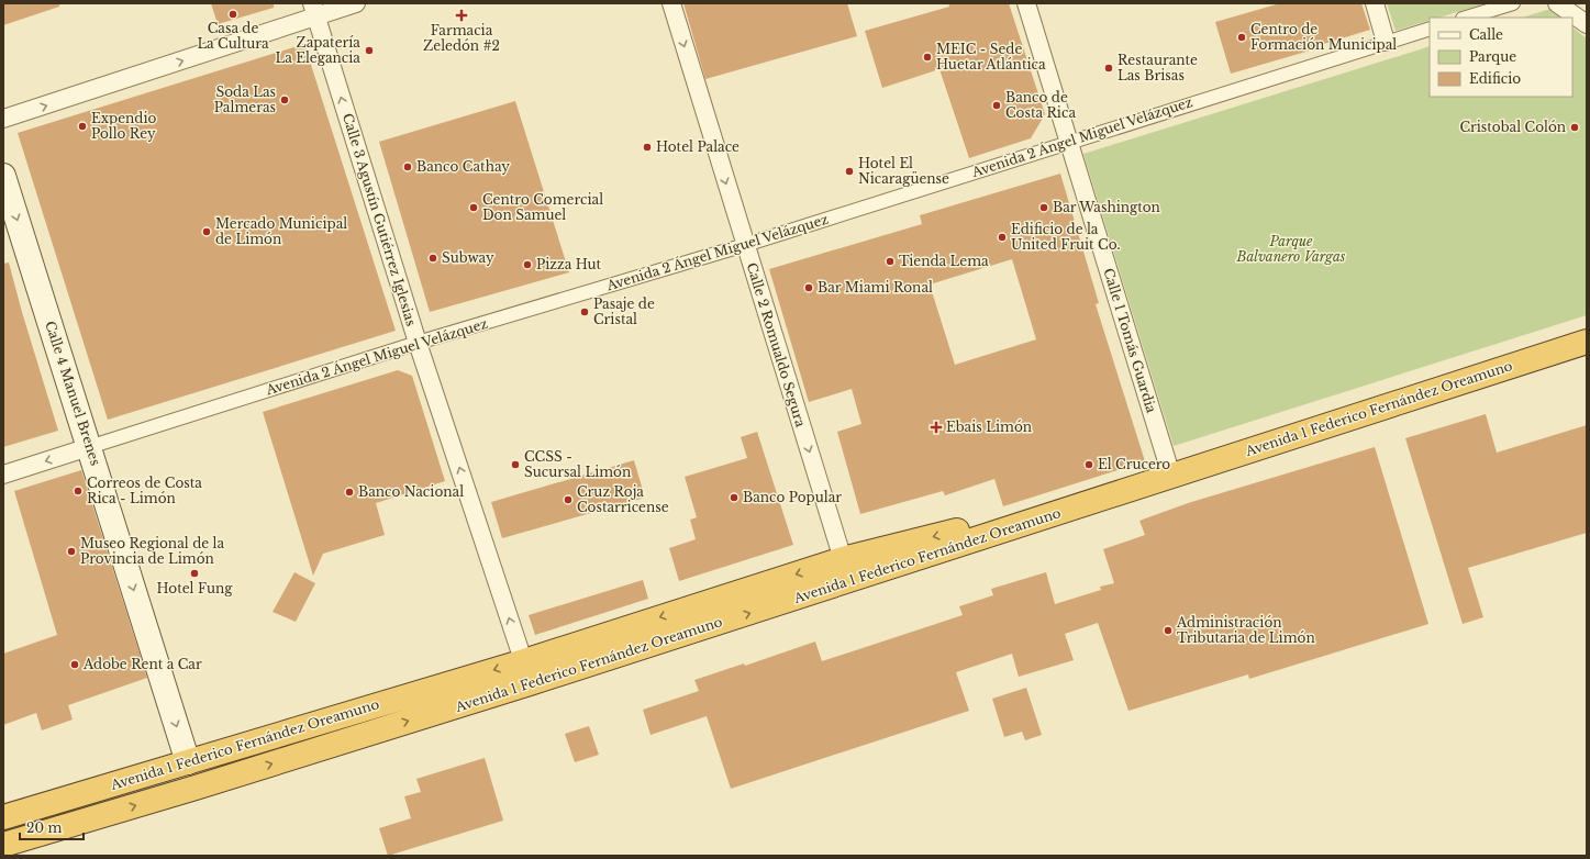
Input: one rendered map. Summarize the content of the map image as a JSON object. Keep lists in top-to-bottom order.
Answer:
{
  "streets": {
    "highway": ["Avenida 1 Federico Fernández Oreamuno"],
    "main road": ["Calle 4 Manuel Brenes"],
    "street": [
      "Avenida 2 Ángel Miguel Velázquez",
      "Calle 3 Agustín Gutiérrez Iglesias",
      "Calle 1 Tomás Guardia",
      "Calle 2 Romualdo Segura"
    ]
  },
  "crossings": [
    ["Avenida 2 Ángel Miguel Velázquez", "Calle 3 Agustín Gutiérrez Iglesias"],
    ["Avenida 2 Ángel Miguel Velázquez", "Calle 1 Tomás Guardia"],
    ["Avenida 2 Ángel Miguel Velázquez", "Calle 2 Romualdo Segura"],
    ["Avenida 2 Ángel Miguel Velázquez", "Calle 4 Manuel Brenes"],
    ["Calle 3 Agustín Gutiérrez Iglesias", "Avenida 1 Federico Fernández Oreamuno"],
    ["Calle 1 Tomás Guardia", "Avenida 1 Federico Fernández Oreamuno"],
    ["Calle 2 Romualdo Segura", "Avenida 1 Federico Fernández Oreamuno"],
    ["Calle 4 Manuel Brenes", "Avenida 1 Federico Fernández Oreamuno"]
  ],
  "one_way": ["Calle 3 Agustín Gutiérrez Iglesias", "Calle 2 Romualdo Segura", "Calle 4 Manuel Brenes"],
  "parks": ["Parque Balvanero Vargas"],
  "places": {
    "other": [
      "Casa de La Cultura",
      "Centro de Formación Municipal",
      "Zapatería La Elegancia",
      "MEIC - Sede Huetar Atlántica",
      "Restaurante Las Brisas",
      "Soda Las Palmeras",
      "Banco de Costa Rica",
      "Expendio Pollo Rey",
      "Cristobal Colón",
      "Hotel Palace",
      "Banco Cathay",
      "Hotel El Nicaragüense",
      "Centro Comercial Don Samuel",
      "Bar Washington",
      "Mercado Municipal de Limón",
      "Edificio de la United Fruit Co.",
      "Subway",
      "Tienda Lema",
      "Pizza Hut",
      "Bar Miami Ronal",
      "Pasaje de Cristal",
      "CCSS - Sucursal Limón",
      "El Crucero",
      "Correos de Costa Rica - Limón",
      "Banco Nacional",
      "Banco Popular",
      "Cruz Roja Costarricense",
      "Museo Regional de la Provincia de Limón",
      "Hotel Fung",
      "Administración Tributaria de Limón",
      "Adobe Rent a Car"
    ],
    "health": ["Farmacia Zeledón #2", "Ebais Limón"]
  },
  "legend": ["Calle", "Parque", "Edificio"],
  "scale_bar": "20 m"
}
